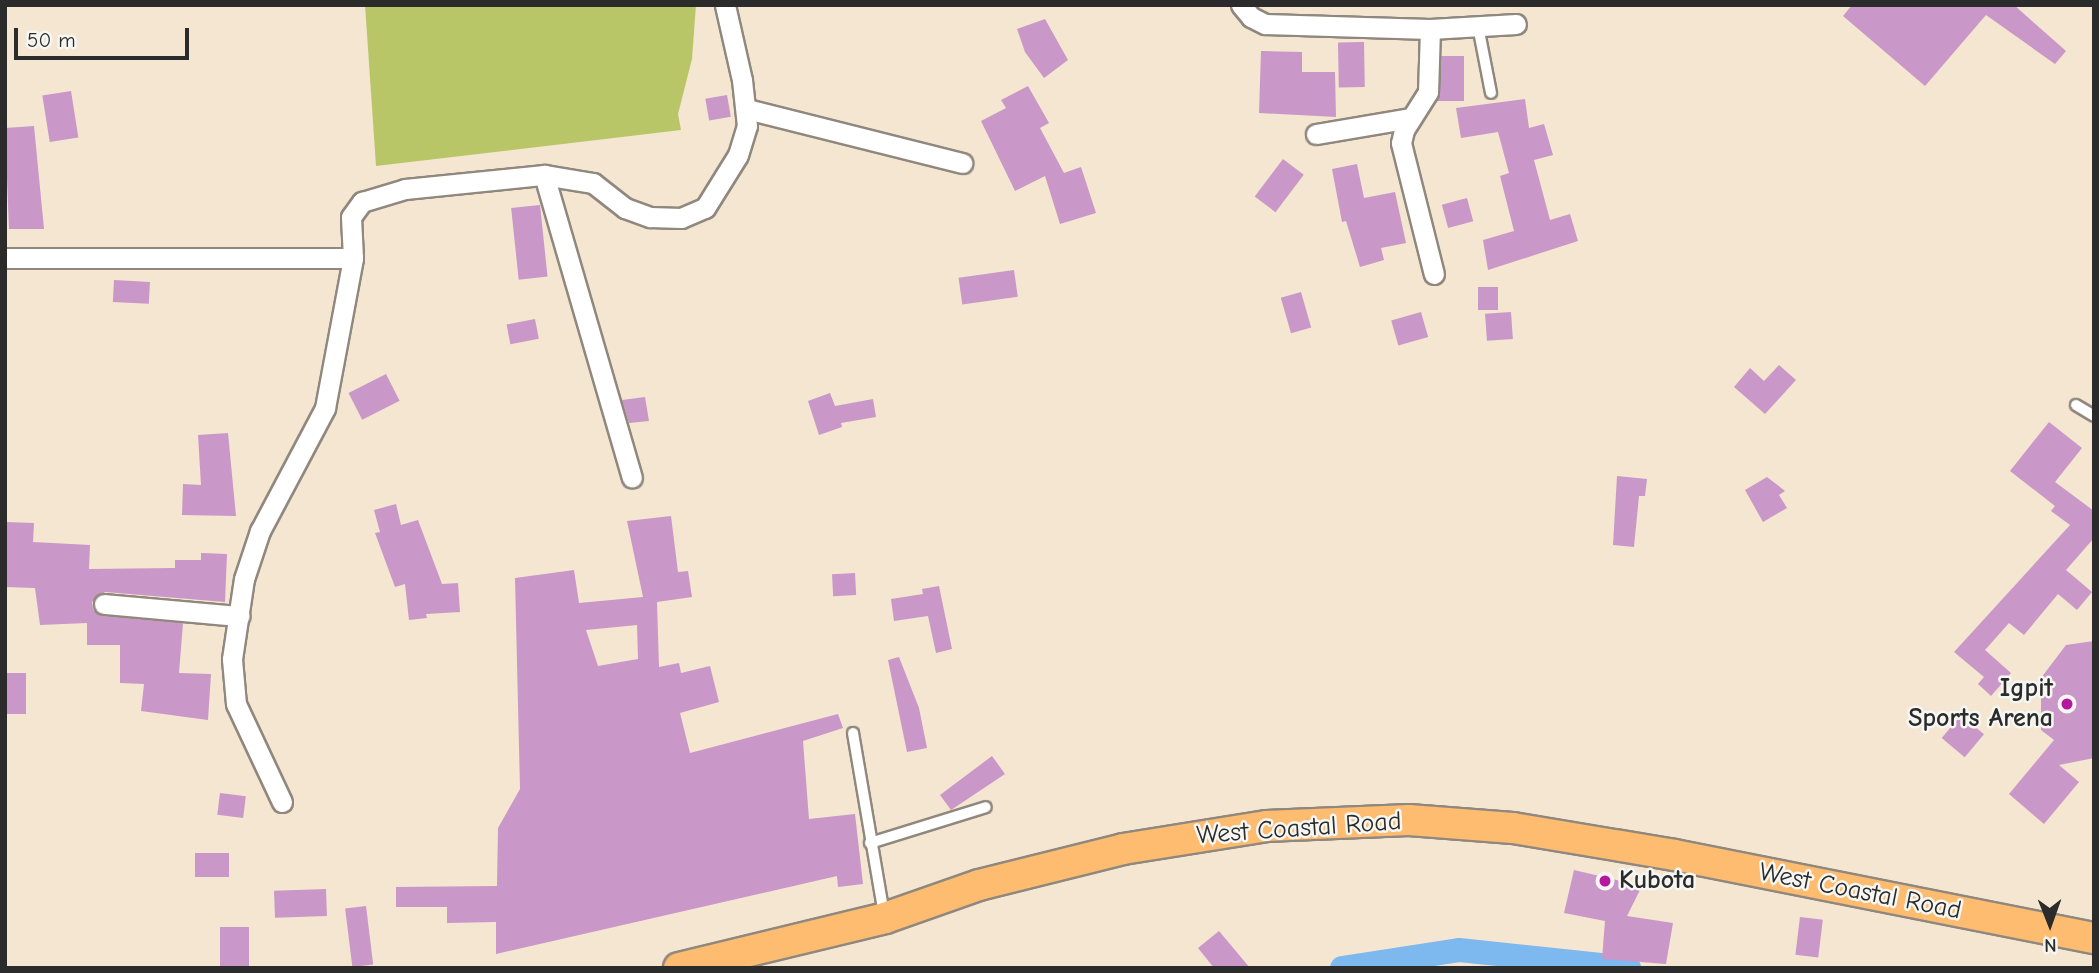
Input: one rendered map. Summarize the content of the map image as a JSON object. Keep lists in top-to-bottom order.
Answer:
{
  "streets": {
    "main road": ["West Coastal Road"]
  },
  "places": ["Igpit Sports Arena", "Kubota"],
  "scale_bar": "50 m",
  "north": "bottom"
}
